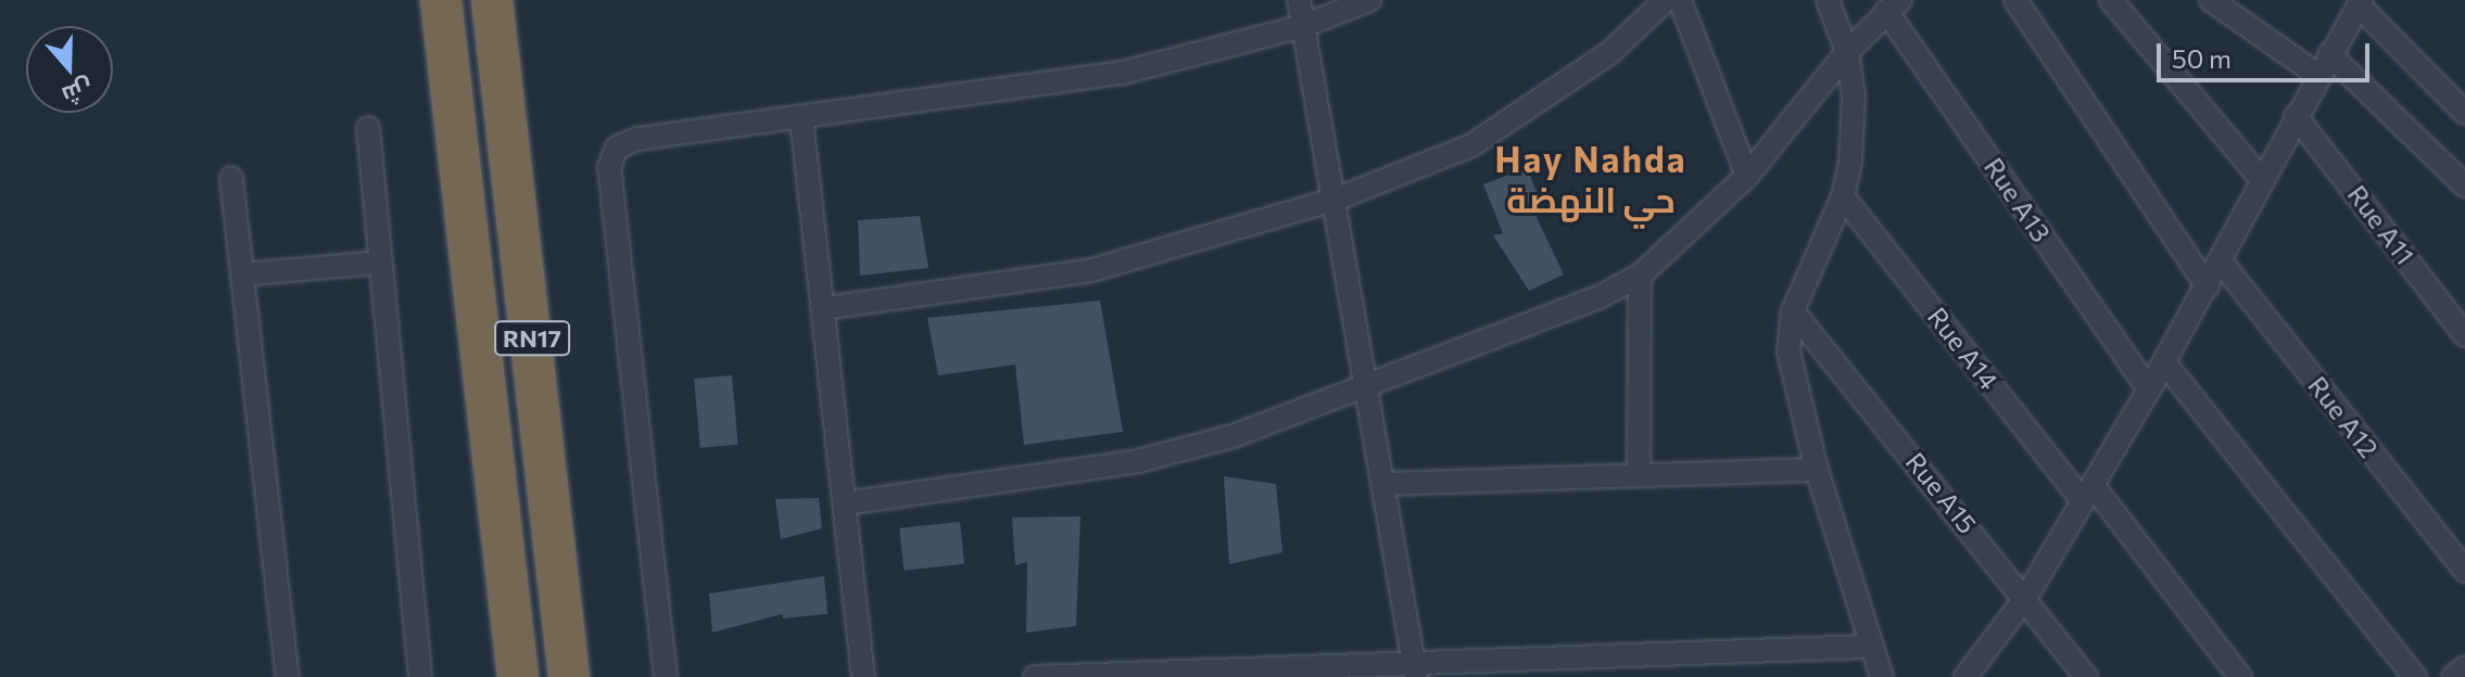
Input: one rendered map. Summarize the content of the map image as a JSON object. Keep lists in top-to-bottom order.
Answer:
{
  "streets": {
    "highway": ["RN17"],
    "street": [
      "Rue A13",
      "Rue A11",
      "Rue A14",
      "Rue A12",
      "Rue A15"
    ]
  },
  "districts": ["Hay Nahda حي النهضة"],
  "scale_bar": "50 m",
  "north": "bottom"
}
